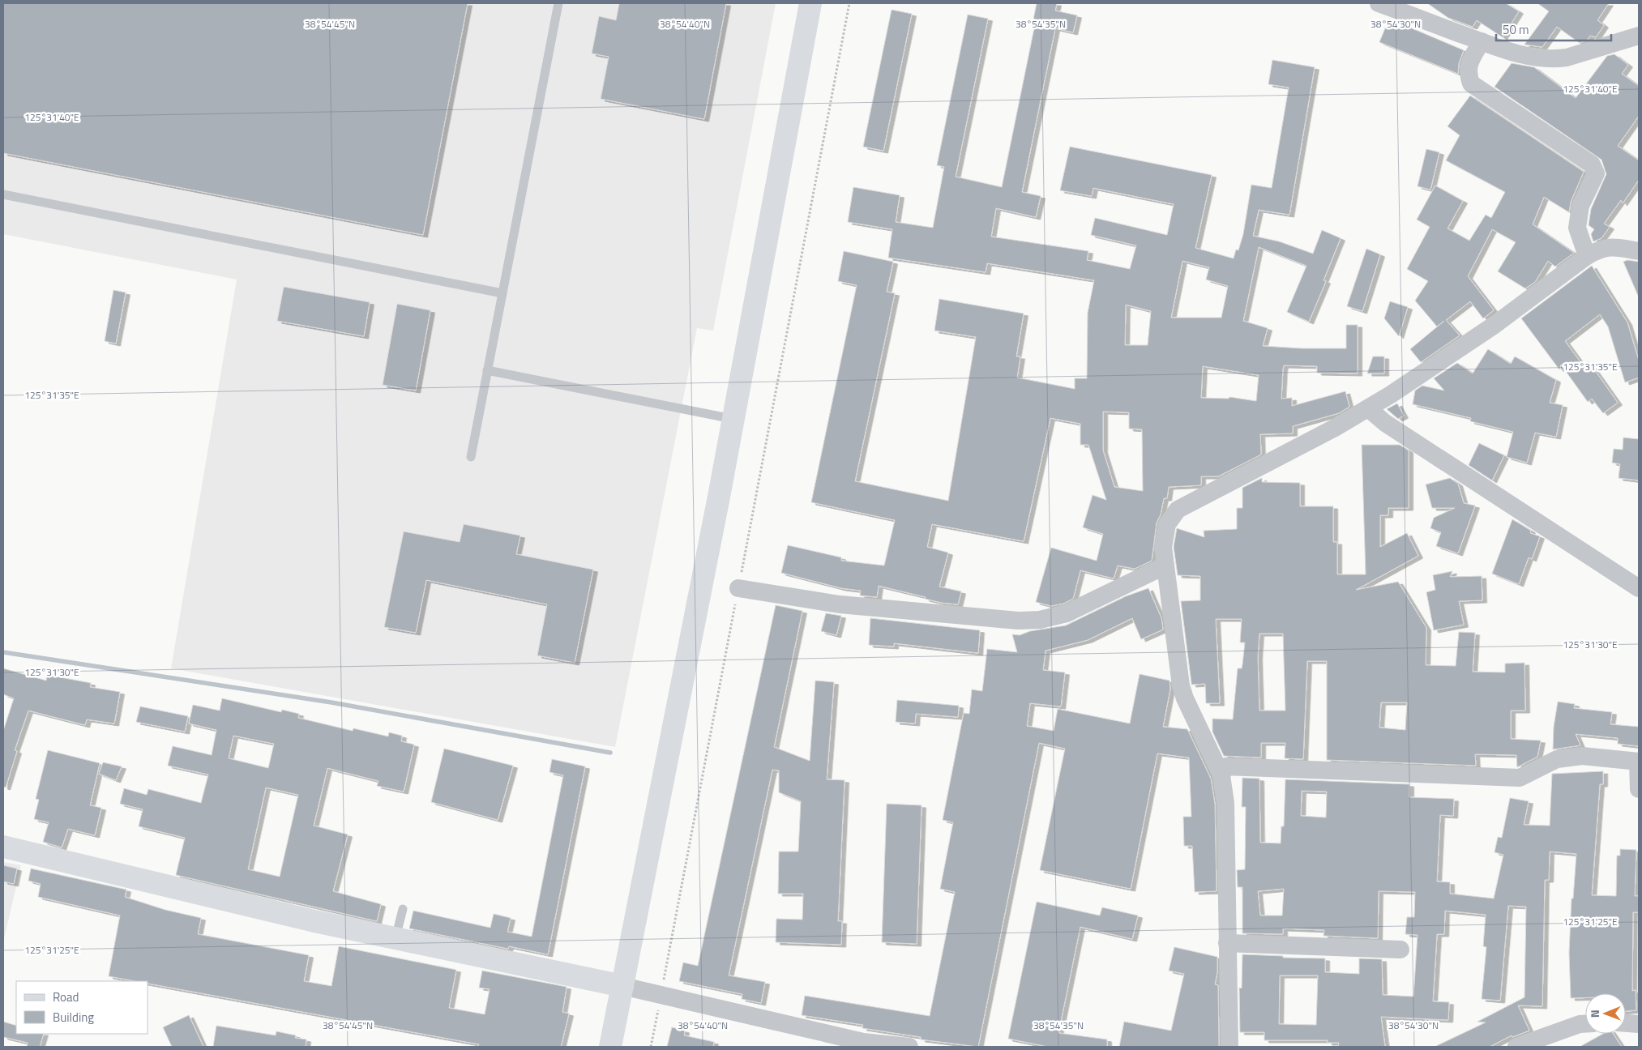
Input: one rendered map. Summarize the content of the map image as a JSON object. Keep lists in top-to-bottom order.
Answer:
{
  "legend": ["Road", "Building"],
  "scale_bar": "50 m",
  "north": "left",
  "coordinates": [
    "38°54'45\"N",
    "38°54'40\"N",
    "38°54'35\"N",
    "38°54'30\"N",
    "125°31'40\"E",
    "125°31'35\"E",
    "125°31'30\"E",
    "125°31'25\"E"
  ]
}
